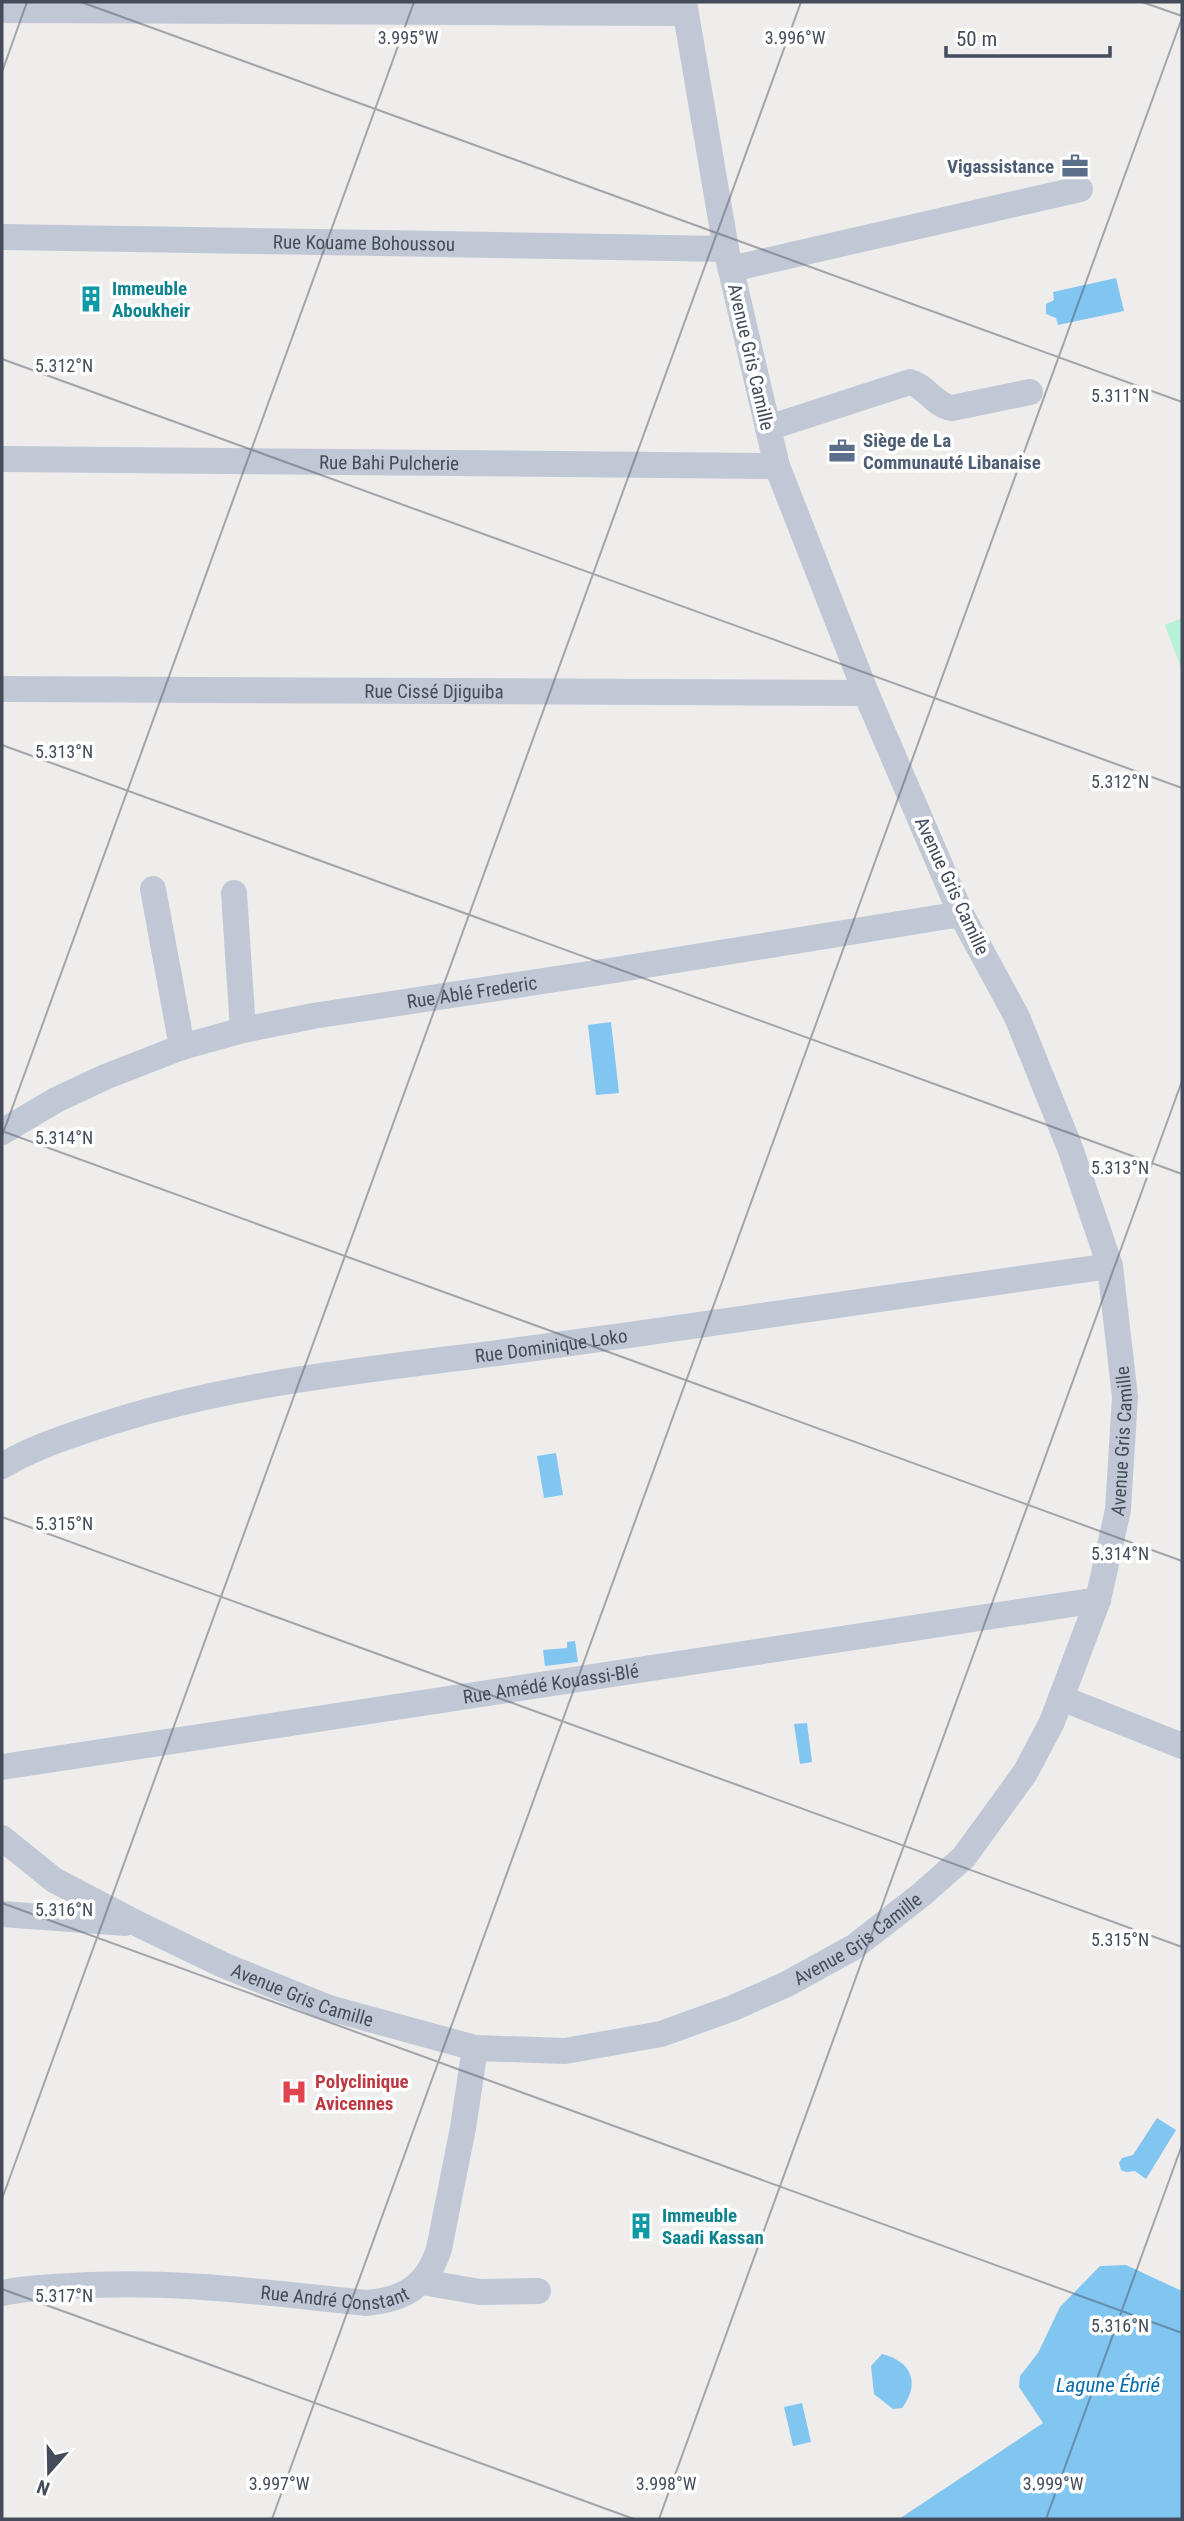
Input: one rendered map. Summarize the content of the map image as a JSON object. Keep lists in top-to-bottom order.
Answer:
{
  "streets": {
    "street": [
      "Rue Kouame Bohoussou",
      "Avenue Gris Camille",
      "Rue Bahi Pulcherie",
      "Rue Cissé Djiguiba",
      "Rue Ablé Frederic",
      "Rue Dominique Loko",
      "Rue Amédé Kouassi-Blé",
      "Rue André Constant"
    ]
  },
  "crossings": [
    ["Rue Kouame Bohoussou", "Avenue Gris Camille"],
    ["Avenue Gris Camille", "Rue Bahi Pulcherie"],
    ["Avenue Gris Camille", "Rue Cissé Djiguiba"],
    ["Avenue Gris Camille", "Rue Ablé Frederic"],
    ["Avenue Gris Camille", "Rue Dominique Loko"],
    ["Avenue Gris Camille", "Rue Amédé Kouassi-Blé"],
    ["Avenue Gris Camille", "Rue André Constant"]
  ],
  "water": ["Lagune Ébrié"],
  "places": {
    "office": ["Vigassistance", "Siège de La Communauté Libanaise"],
    "building": ["Immeuble Aboukheir", "Immeuble Saadi Kassan"],
    "hospital": ["Polyclinique Avicennes"]
  },
  "scale_bar": "50 m",
  "north": "bottom",
  "coordinates": [
    "3.995°W",
    "3.996°W",
    "5.312°N",
    "5.311°N",
    "5.313°N",
    "5.314°N",
    "5.315°N",
    "5.316°N",
    "5.317°N",
    "3.997°W",
    "3.998°W",
    "3.999°W"
  ]
}
